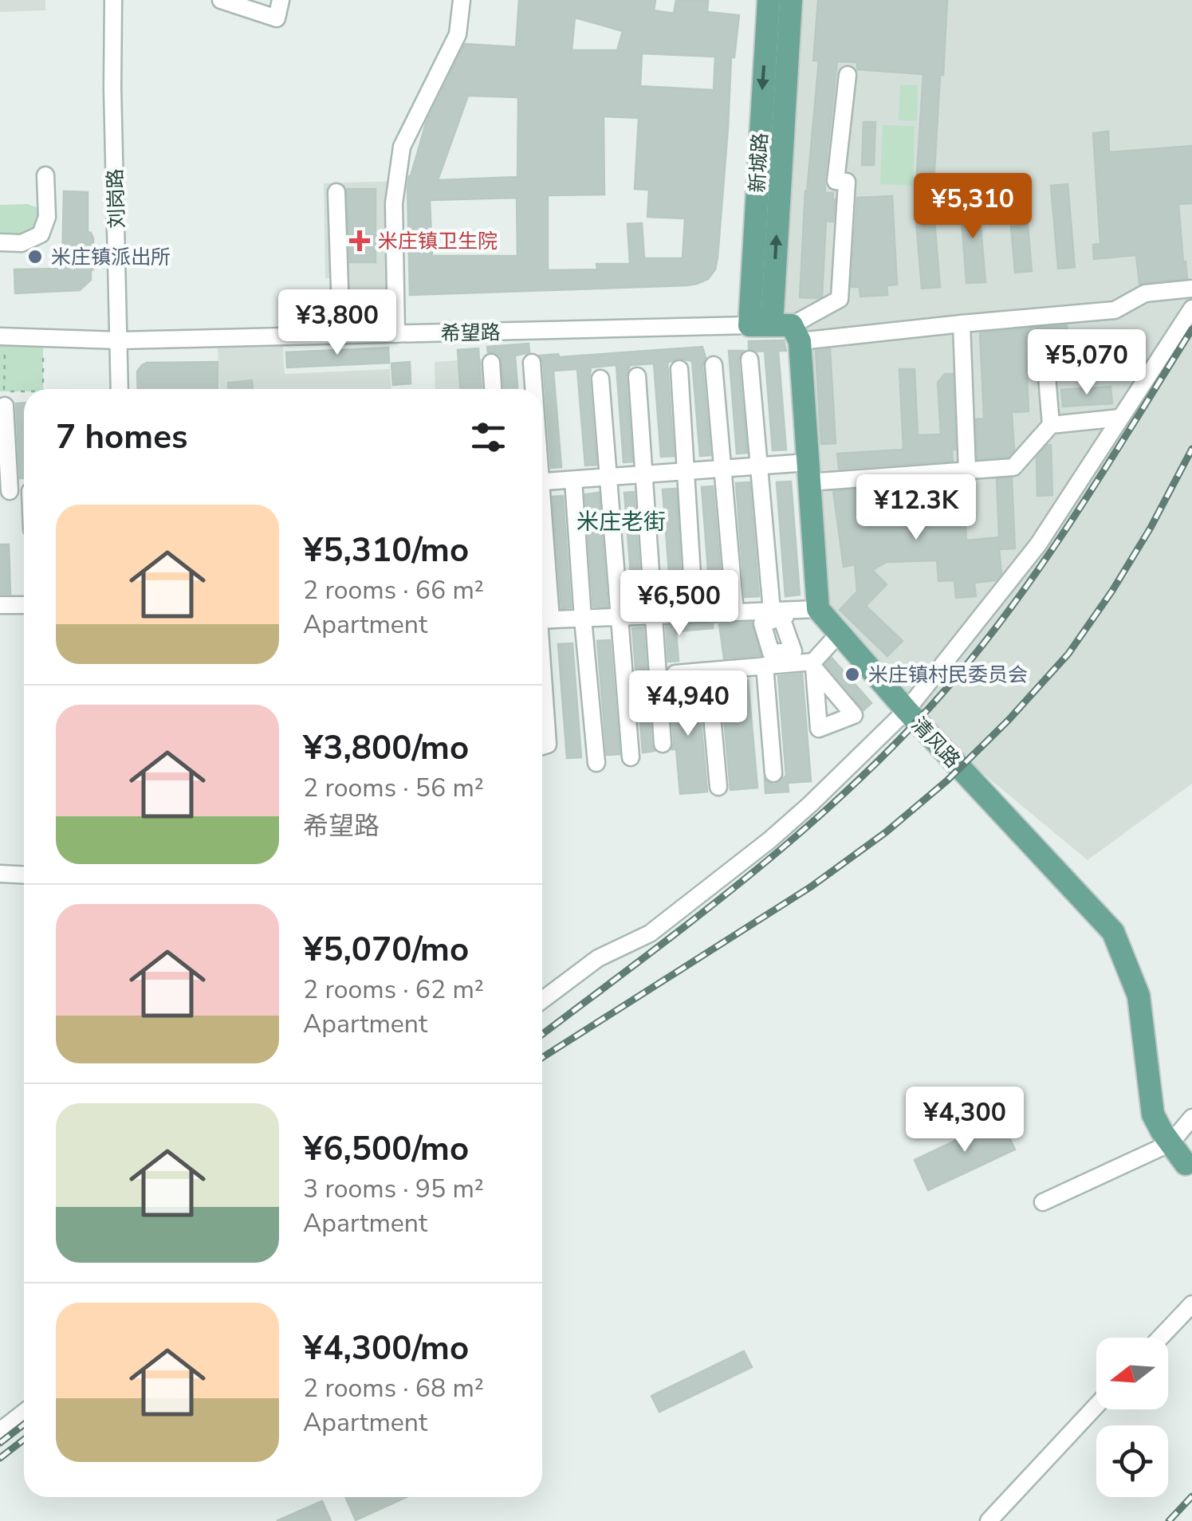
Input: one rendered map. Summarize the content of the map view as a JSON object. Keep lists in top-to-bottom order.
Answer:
{
  "streets": {
    "main road": ["新城路", "清风路"],
    "street": ["刘岗路", "希望路"]
  },
  "crossings": [
    ["新城路", "希望路"],
    ["刘岗路", "希望路"]
  ],
  "districts": ["米庄老街"],
  "places": {
    "health": ["米庄镇卫生院"],
    "other": ["米庄镇派出所", "米庄镇村民委员会"]
  },
  "north": "left",
  "page": {
    "price": [
      "¥5,310",
      "¥3,800",
      "¥5,070",
      "¥12.3K",
      "¥6,500",
      "¥4,940",
      "¥4,300"
    ],
    "heading": "7 homes",
    "list": [
      {
        "name": "¥5,310/mo",
        "note": "2 rooms · 66 m² · Apartment"
      },
      {
        "name": "¥3,800/mo",
        "note": "2 rooms · 56 m² · 希望路"
      },
      {
        "name": "¥5,070/mo",
        "note": "2 rooms · 62 m² · Apartment"
      },
      {
        "name": "¥6,500/mo",
        "note": "3 rooms · 95 m² · Apartment"
      },
      {
        "name": "¥4,300/mo",
        "note": "2 rooms · 68 m² · Apartment"
      }
    ]
  }
}
